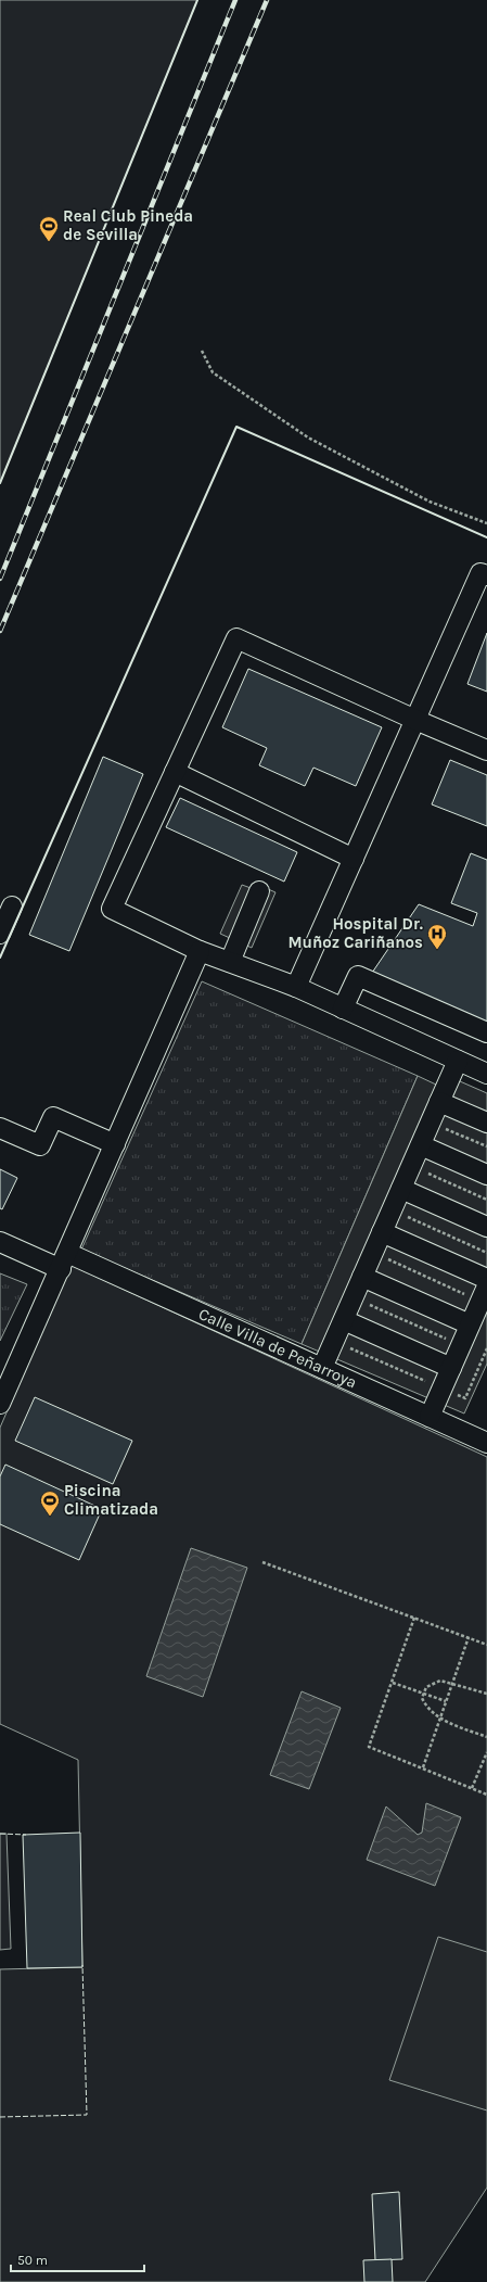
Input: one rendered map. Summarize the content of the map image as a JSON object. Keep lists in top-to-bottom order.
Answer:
{
  "streets": {
    "street": ["Calle Villa de Peñarroya"]
  },
  "places": {
    "sports": ["Real Club Pineda de Sevilla", "Piscina Climatizada"],
    "hospital": ["Hospital Dr. Muñoz Cariñanos"]
  },
  "scale_bar": "50 m"
}
